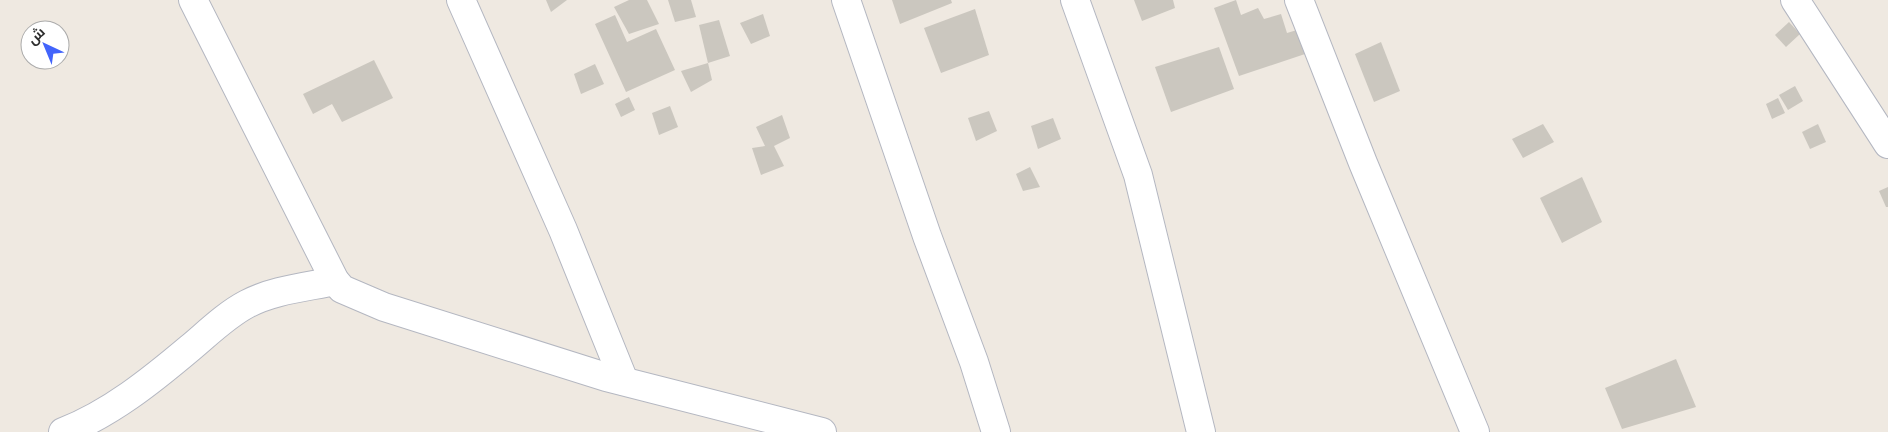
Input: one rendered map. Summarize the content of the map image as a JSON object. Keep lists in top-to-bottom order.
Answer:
{
  "north": "top left"
}
